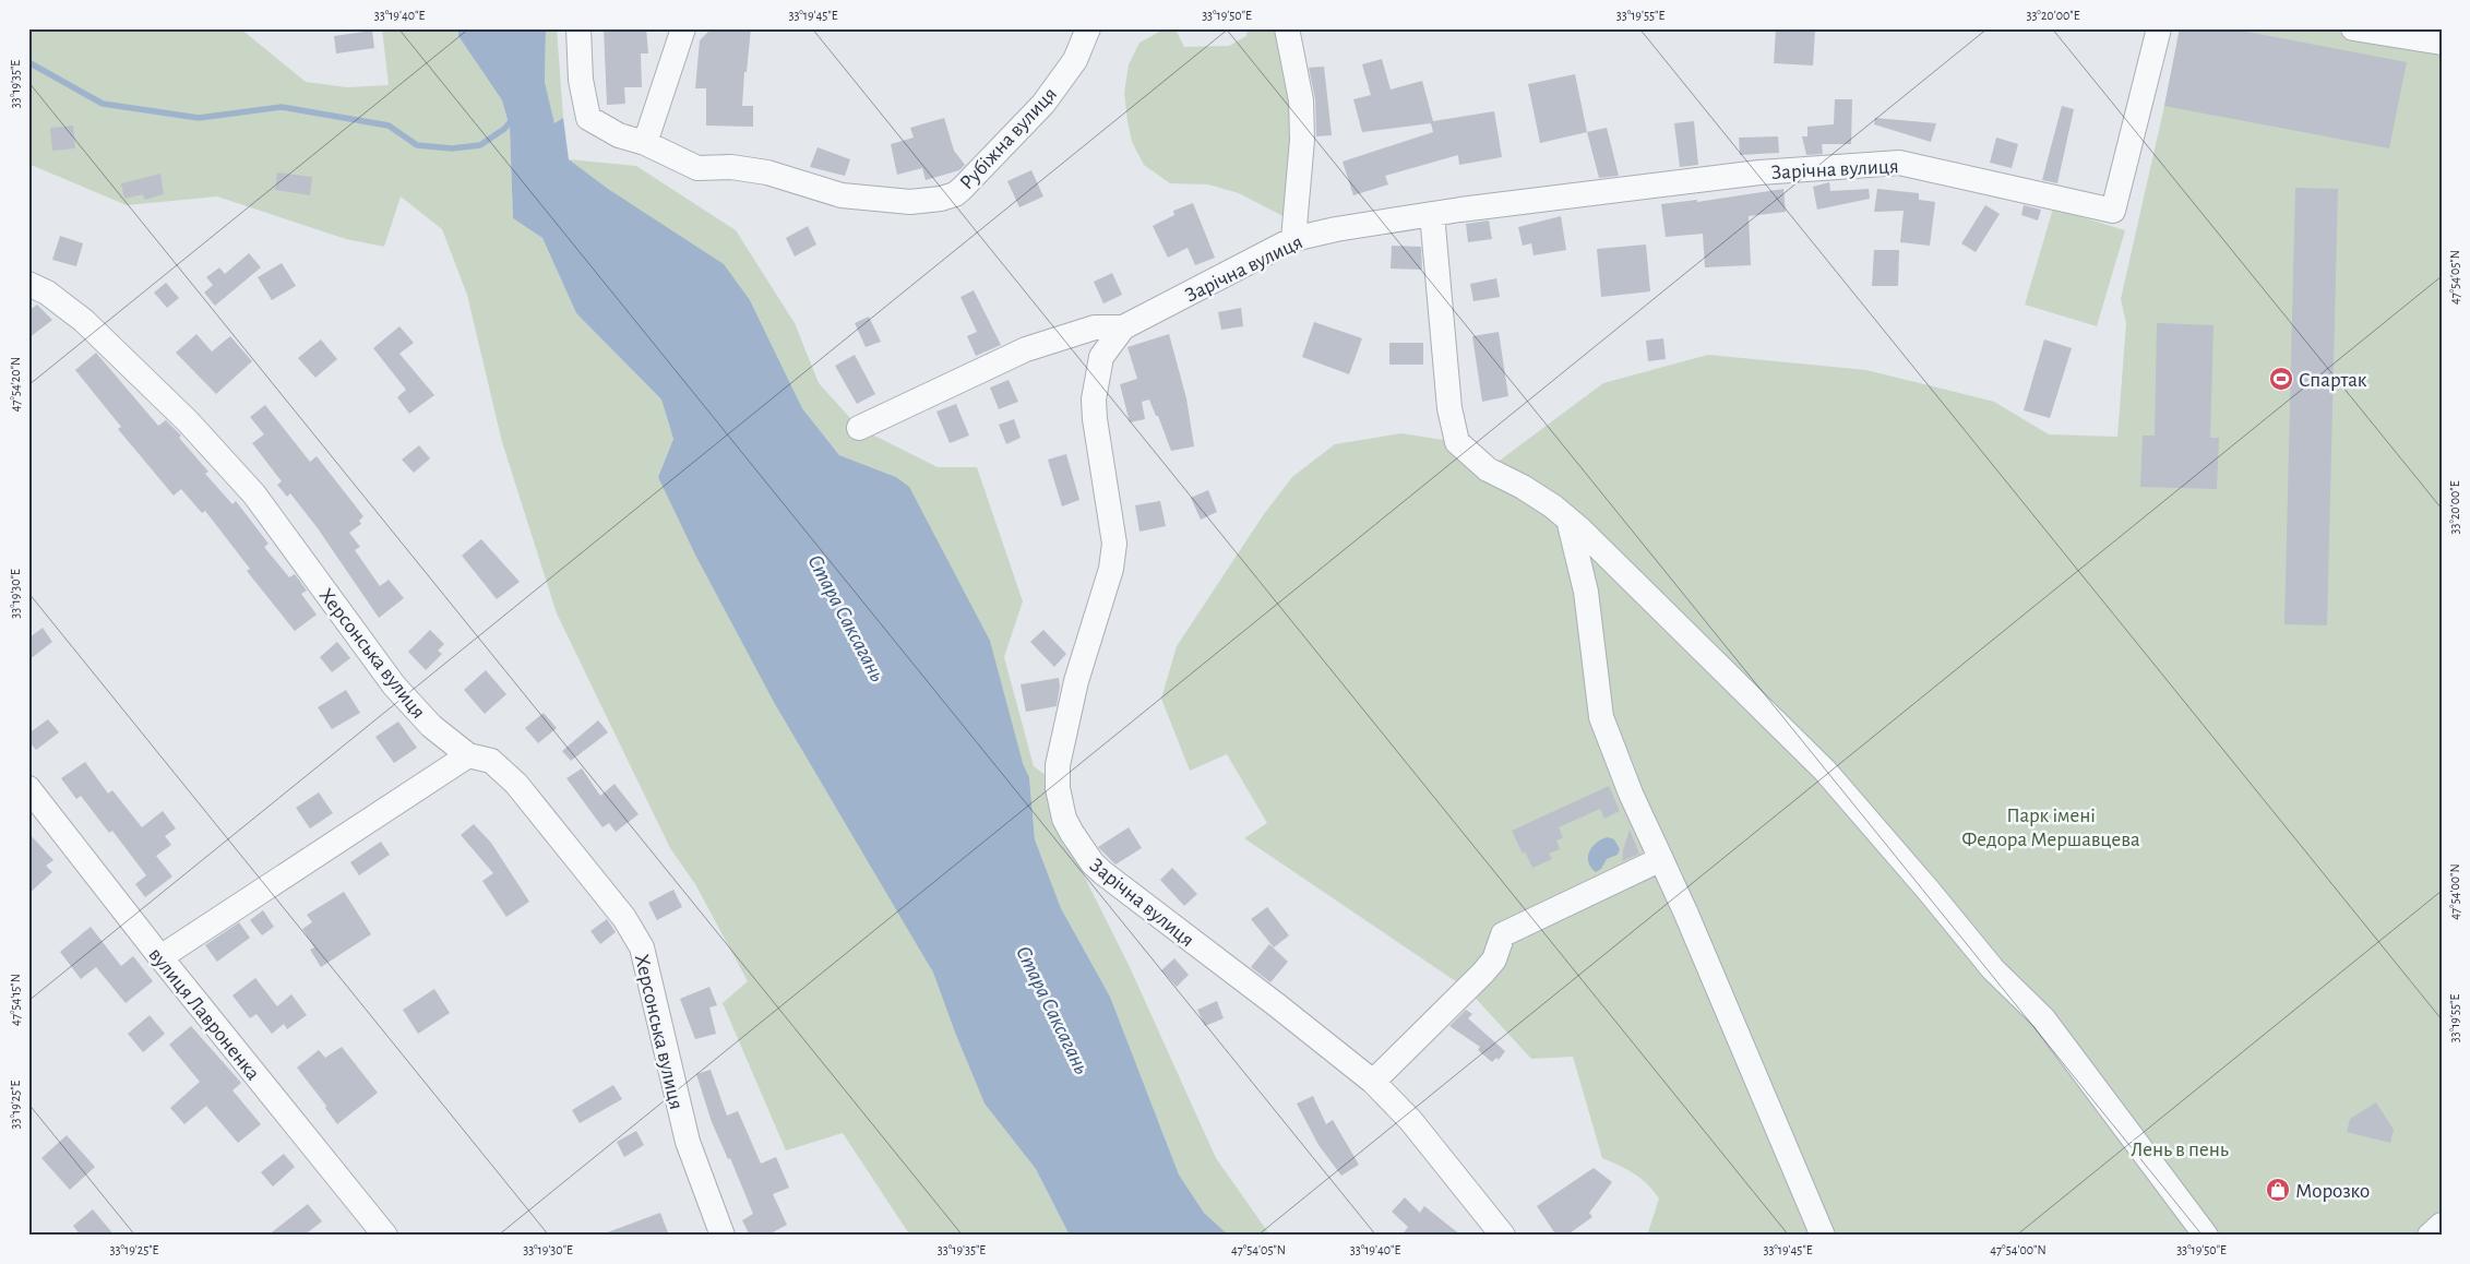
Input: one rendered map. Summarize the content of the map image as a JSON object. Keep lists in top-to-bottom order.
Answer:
{
  "streets": {
    "street": [
      "Рубіжна вулиця",
      "Зарічна вулиця",
      "Херсонська вулиця",
      "вулиця Лавроненка"
    ]
  },
  "water": ["Стара Саксагань"],
  "parks": ["Парк імені Федора Мершавцева", "Лень в пень"],
  "places": {
    "sports": ["Спартак"],
    "shop": ["Морозко"]
  },
  "coordinates": [
    "33°19'40\"E",
    "33°19'45\"E",
    "33°19'50\"E",
    "33°19'55\"E",
    "33°20'00\"E",
    "33°19'35\"E",
    "47°54'05\"N",
    "47°54'20\"N",
    "33°19'30\"E",
    "47°54'00\"N",
    "47°54'15\"N",
    "33°19'25\"E"
  ]
}
